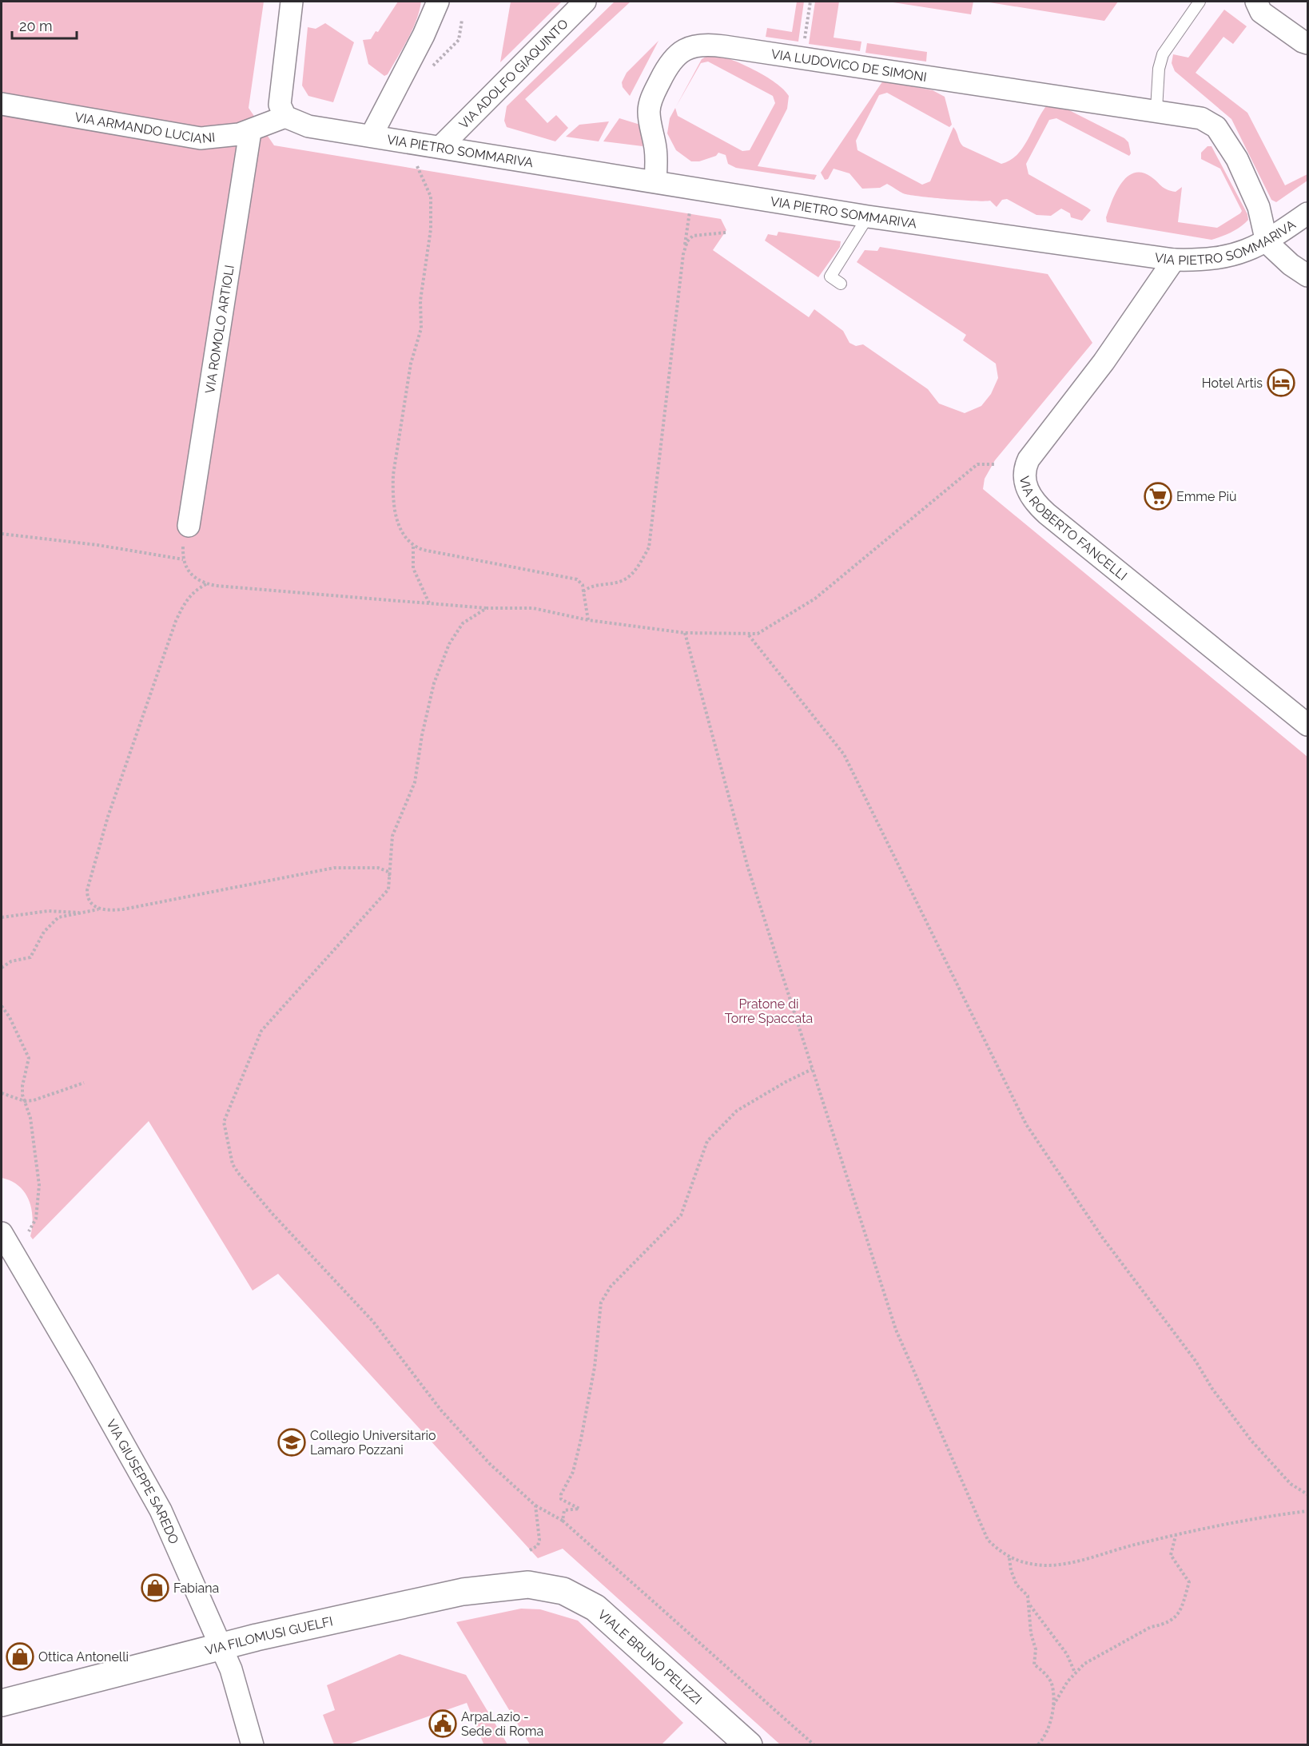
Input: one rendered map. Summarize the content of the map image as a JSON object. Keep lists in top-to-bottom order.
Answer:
{
  "streets": {
    "street": [
      "VIA LUDOVICO DE SIMONI",
      "VIA ADOLFO GIAQUINTO",
      "VIA ARMANDO LUCIANI",
      "VIA PIETRO SOMMARIVA",
      "VIA ROMOLO ARTIOLI",
      "VIA ROBERTO FANCELLI",
      "VIA GIUSEPPE SAREDO",
      "VIA FILOMUSI GUELFI",
      "VIALE BRUNO PELIZZI"
    ]
  },
  "crossings": [
    ["VIA LUDOVICO DE SIMONI", "VIA PIETRO SOMMARIVA"],
    ["VIA ADOLFO GIAQUINTO", "VIA PIETRO SOMMARIVA"],
    ["VIA ARMANDO LUCIANI", "VIA PIETRO SOMMARIVA"],
    ["VIA ARMANDO LUCIANI", "VIA ROMOLO ARTIOLI"],
    ["VIA PIETRO SOMMARIVA", "VIA ROBERTO FANCELLI"],
    ["VIA GIUSEPPE SAREDO", "VIA FILOMUSI GUELFI"],
    ["VIA FILOMUSI GUELFI", "VIALE BRUNO PELIZZI"]
  ],
  "parks": ["Pratone di Torre Spaccata"],
  "places": {
    "hotel": ["Hotel Artis"],
    "supermarket": ["Emme Più"],
    "school or university": ["Collegio Universitario Lamaro Pozzani"],
    "shop": ["Fabiana", "Ottica Antonelli"],
    "public building": ["ArpaLazio - Sede di Roma"]
  },
  "scale_bar": "20 m"
}
